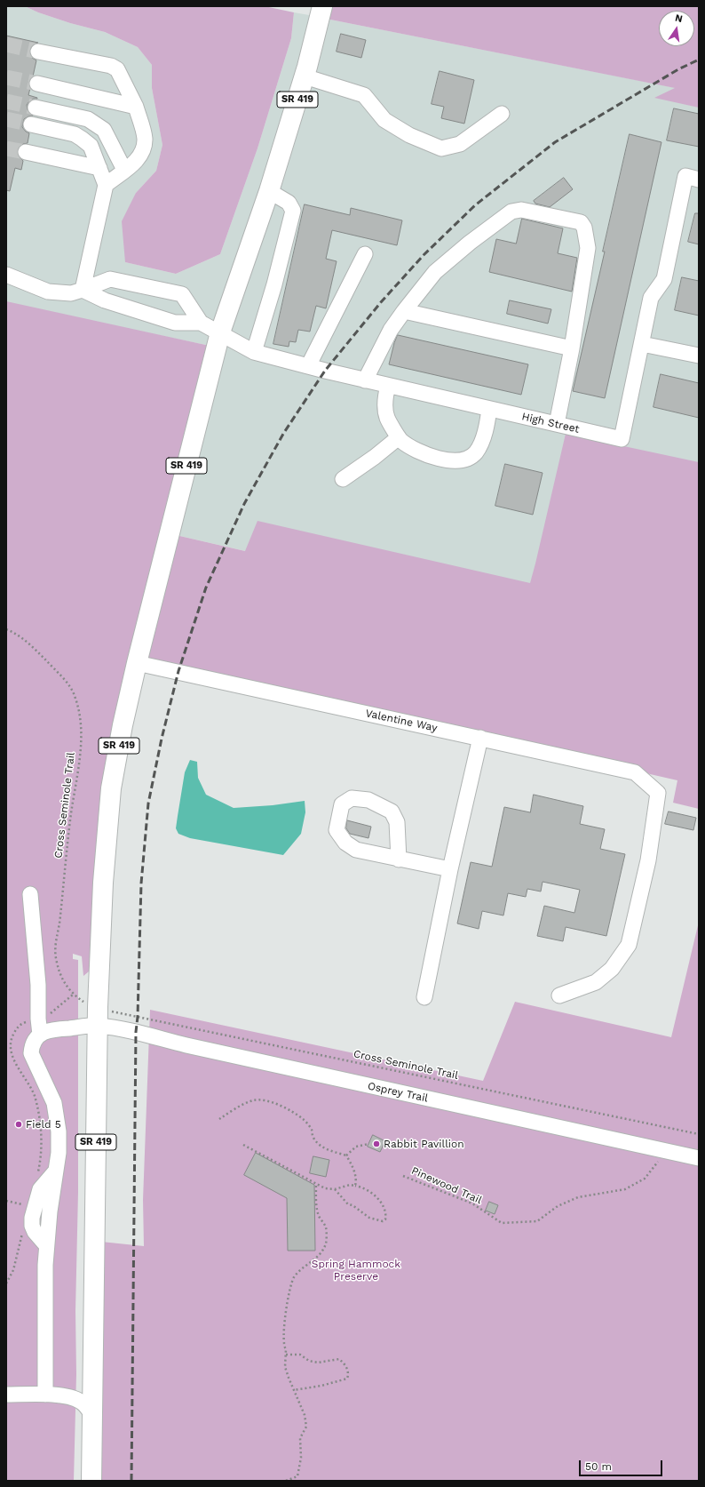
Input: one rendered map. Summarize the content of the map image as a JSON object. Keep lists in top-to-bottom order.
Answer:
{
  "streets": {
    "main road": ["SR 419"],
    "street": ["High Street", "Valentine Way", "Osprey Trail"],
    "path": ["Cross Seminole Trail", "Pinewood Trail"]
  },
  "crossings": [
    ["SR 419", "High Street"],
    ["SR 419", "Valentine Way"],
    ["SR 419", "Cross Seminole Trail"],
    ["SR 419", "Osprey Trail"],
    ["Cross Seminole Trail", "Osprey Trail"],
    ["Osprey Trail", "Pinewood Trail"]
  ],
  "parks": ["Spring Hammock Preserve"],
  "places": ["Field 5", "Rabbit Pavillion"],
  "scale_bar": "50 m",
  "north": "top"
}
